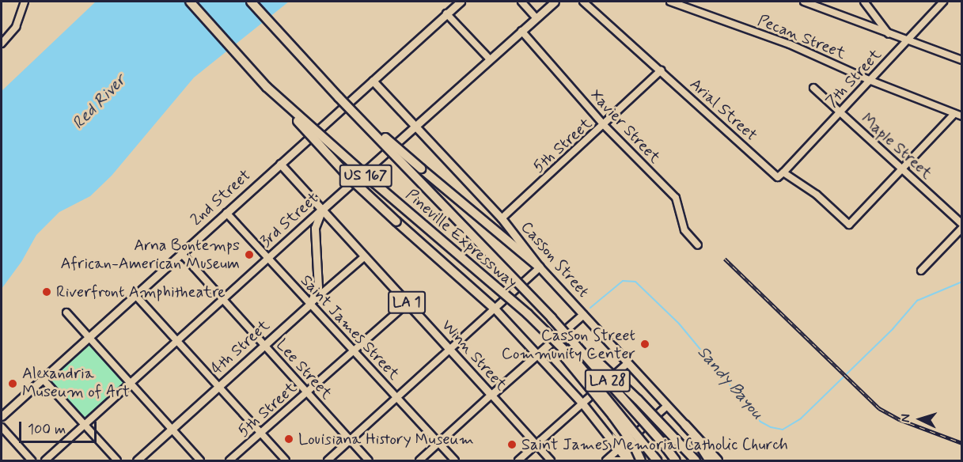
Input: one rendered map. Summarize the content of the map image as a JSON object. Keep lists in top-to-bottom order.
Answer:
{
  "streets": {
    "highway": ["US 167", "Pineville Expressway", "LA 28"],
    "main road": [
      "2nd Street",
      "3rd Street",
      "Casson Street",
      "LA 1",
      "4th Street",
      "Winn Street"
    ],
    "street": [
      "Pecan Street",
      "7th Street",
      "Arial Street",
      "Xavier Street",
      "5th Street",
      "Maple Street",
      "Saint James Street",
      "Lee Street"
    ]
  },
  "crossings": [
    ["Pecan Street", "7th Street"],
    ["7th Street", "Arial Street"],
    ["7th Street", "Maple Street"],
    ["Arial Street", "5th Street"],
    ["Arial Street", "Maple Street"],
    ["Xavier Street", "5th Street"],
    ["Xavier Street", "3rd Street"],
    ["5th Street", "Casson Street"],
    ["5th Street", "Saint James Street"],
    ["5th Street", "Winn Street"],
    ["5th Street", "Lee Street"],
    ["US 167", "Pineville Expressway"],
    ["US 167", "LA 28"],
    ["2nd Street", "Casson Street"],
    ["2nd Street", "Saint James Street"],
    ["2nd Street", "Winn Street"],
    ["2nd Street", "Lee Street"],
    ["3rd Street", "Casson Street"],
    ["3rd Street", "Saint James Street"],
    ["3rd Street", "Winn Street"],
    ["3rd Street", "Lee Street"],
    ["Pineville Expressway", "LA 28"],
    ["Saint James Street", "4th Street"],
    ["4th Street", "Winn Street"],
    ["4th Street", "Lee Street"]
  ],
  "water": ["Red River", "Sandy Bayou"],
  "places": [
    "Arna Bontemps African-American Museum",
    "Riverfront Amphitheatre",
    "Casson Street Community Center",
    "Alexandria Museum of Art",
    "Louisiana History Museum",
    "Saint James Memorial Catholic Church"
  ],
  "scale_bar": "100 m",
  "north": "left"
}
